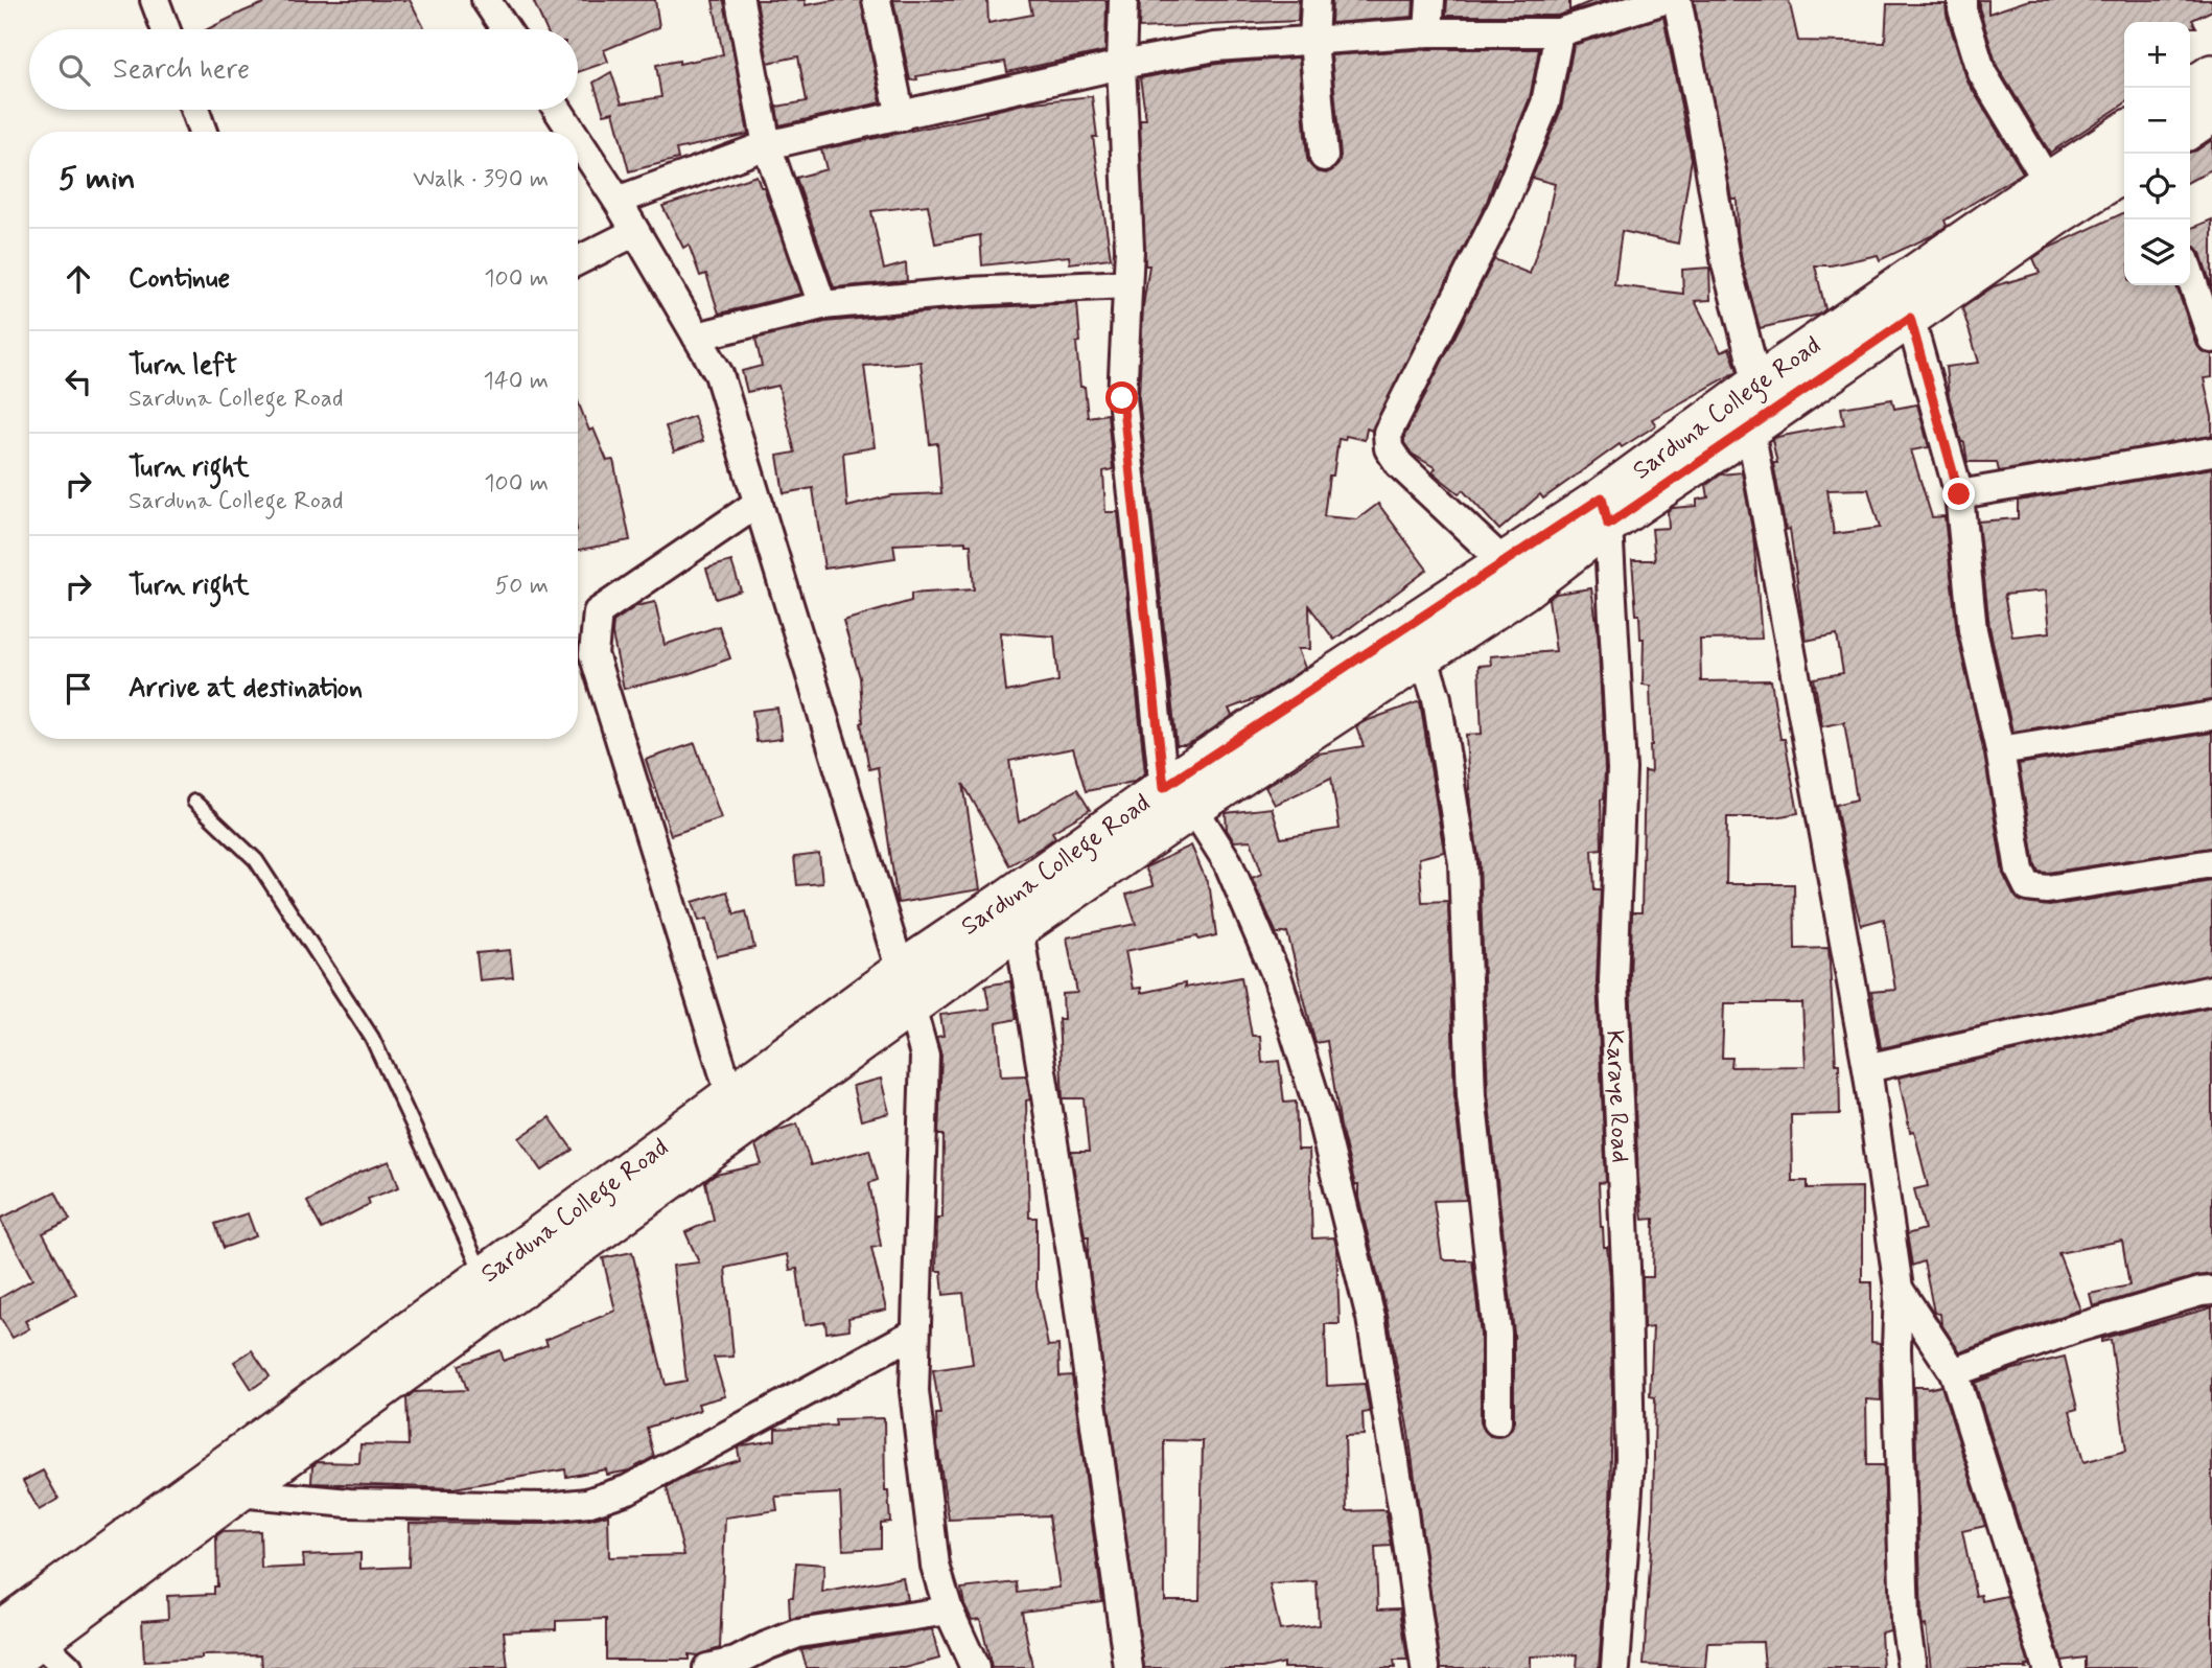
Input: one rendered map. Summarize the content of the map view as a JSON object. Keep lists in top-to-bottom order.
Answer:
{
  "streets": {
    "street": ["Sarduna College Road", "Karaye Road"]
  },
  "crossings": [
    ["Sarduna College Road", "Karaye Road"]
  ],
  "page": {
    "map_buttons": ["+", "−"],
    "search": "Search here",
    "heading": ["5 min", "Walk · 390 m"],
    "list": [
      ["Continue", "100 m"],
      ["Turn left", "Sarduna College Road", "140 m"],
      ["Turn right", "Sarduna College Road", "100 m"],
      ["Turn right", "50 m"],
      "Arrive at destination"
    ]
  }
}
